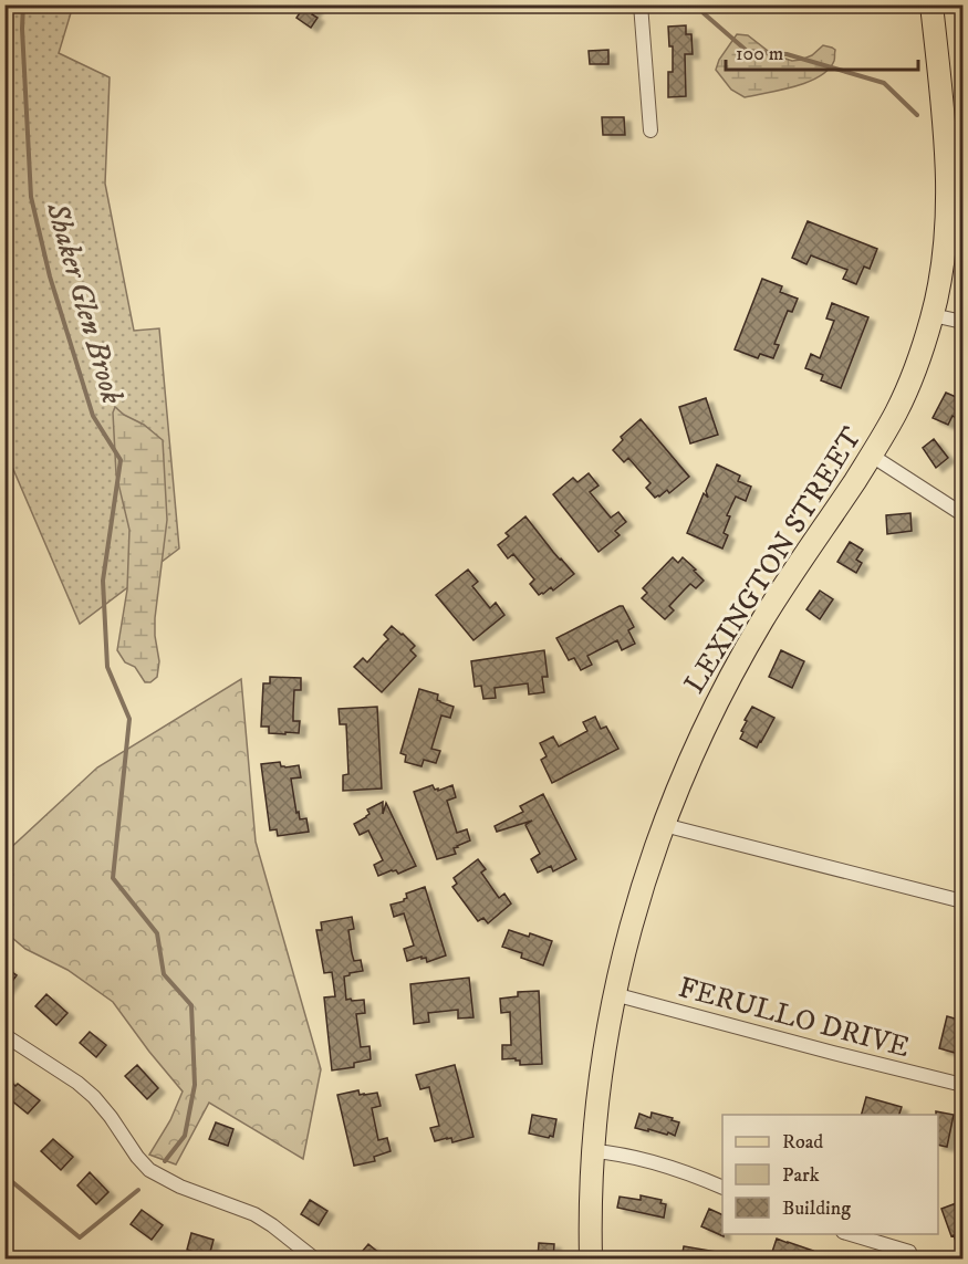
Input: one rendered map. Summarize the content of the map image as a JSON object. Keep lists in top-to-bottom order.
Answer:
{
  "streets": {
    "main road": ["LEXINGTON STREET"],
    "street": ["FERULLO DRIVE"]
  },
  "crossings": [
    ["LEXINGTON STREET", "FERULLO DRIVE"]
  ],
  "water": ["Shaker Glen Brook"],
  "legend": ["Road", "Park", "Building"],
  "scale_bar": "100 m"
}
